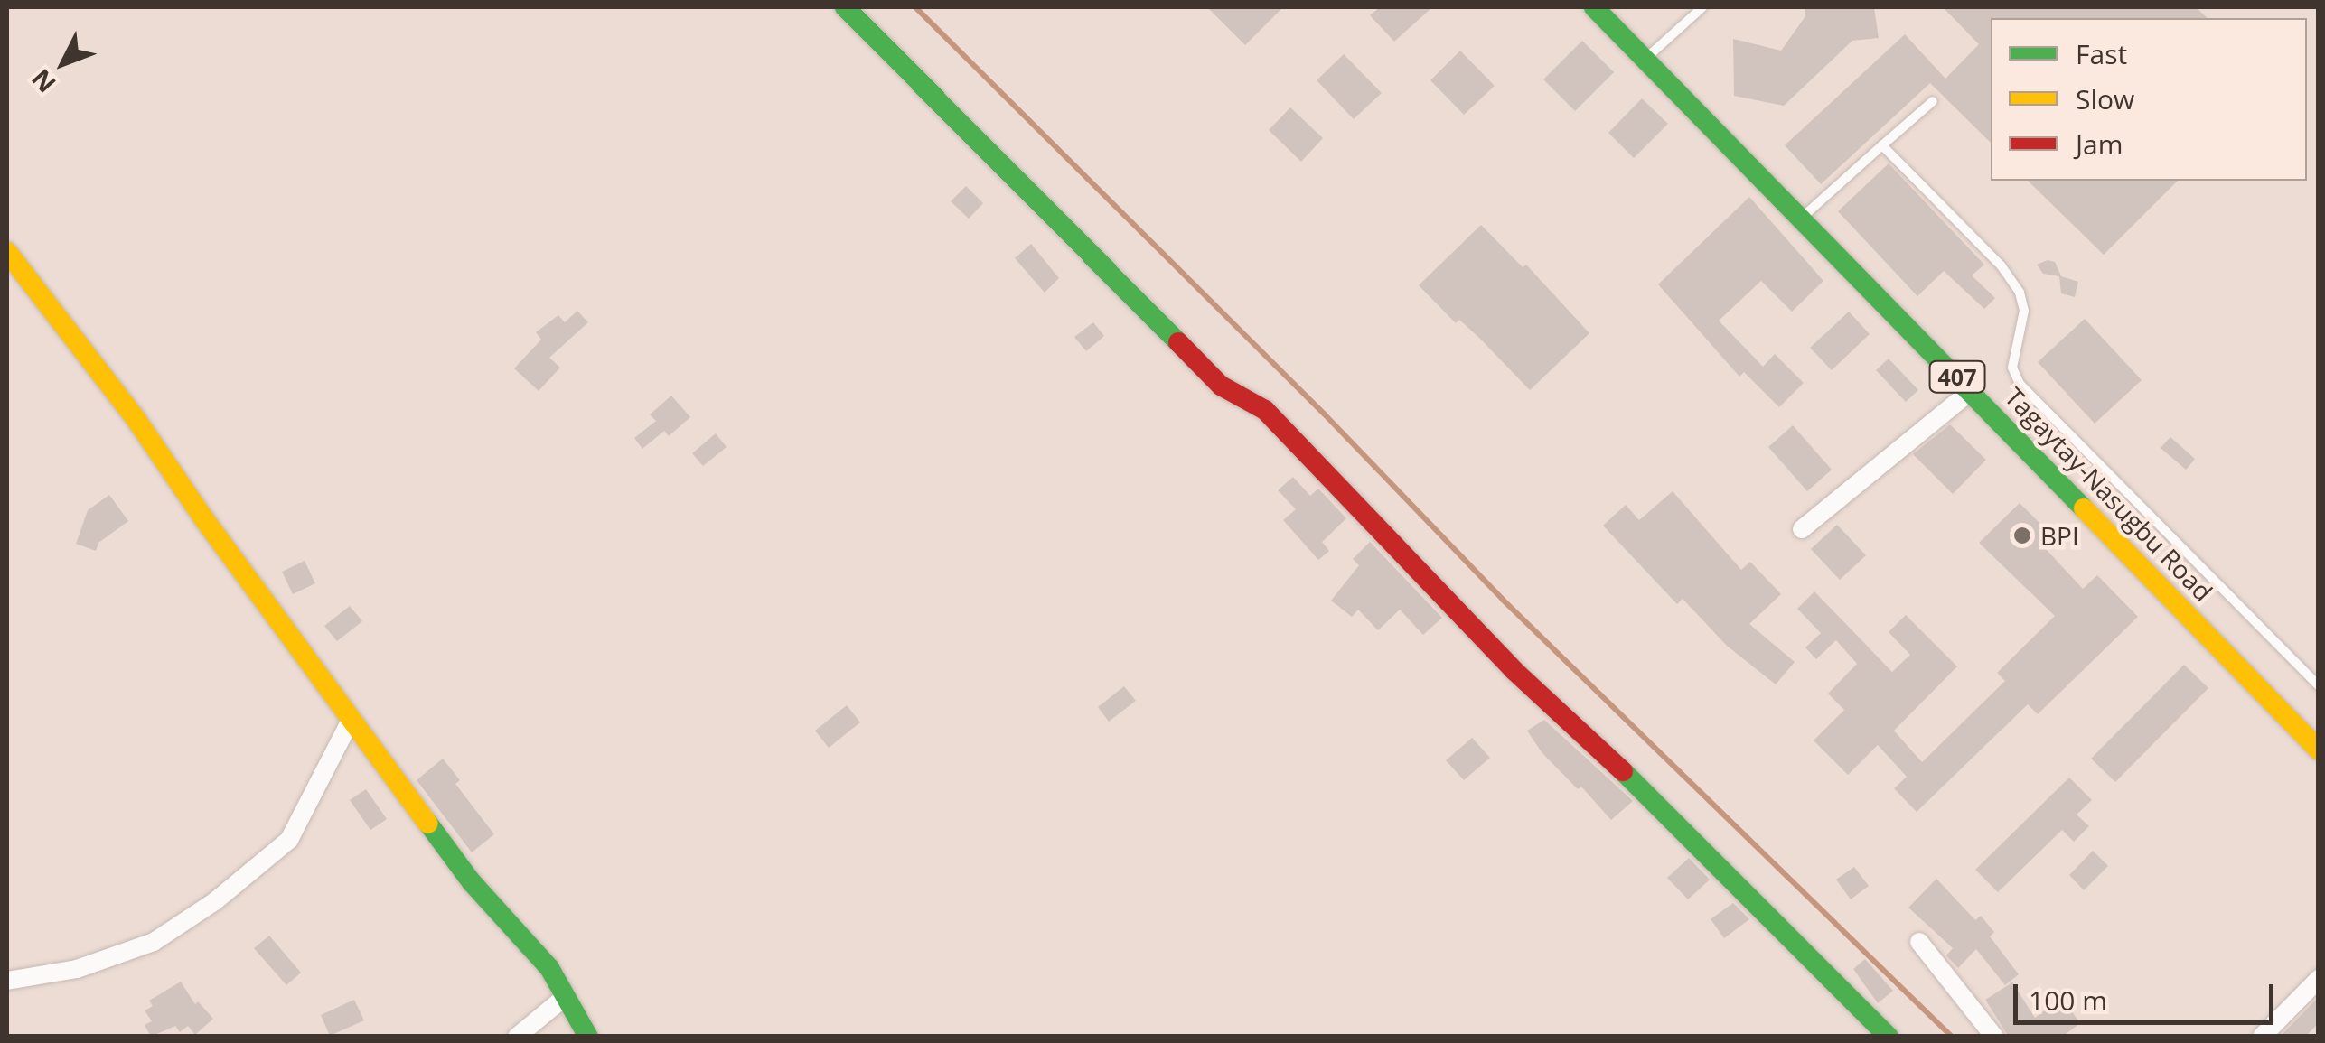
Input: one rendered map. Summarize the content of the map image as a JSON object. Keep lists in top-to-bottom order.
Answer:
{
  "streets": {
    "street": ["407", "Tagaytay-Nasugbu Road"]
  },
  "places": ["BPI"],
  "legend": ["Fast", "Slow", "Jam"],
  "scale_bar": "100 m",
  "north": "bottom left"
}
